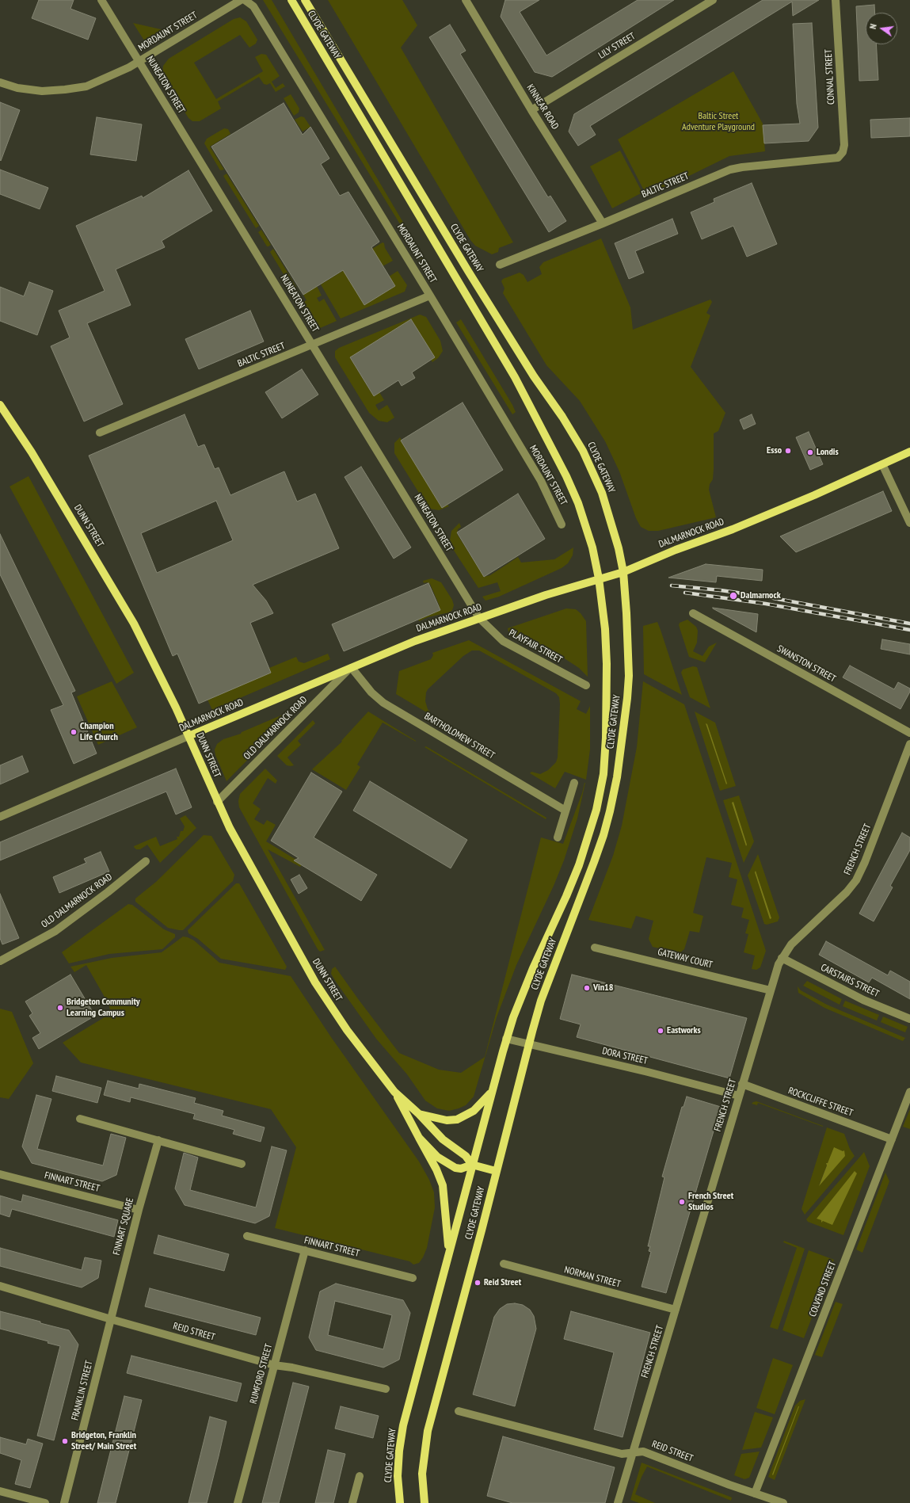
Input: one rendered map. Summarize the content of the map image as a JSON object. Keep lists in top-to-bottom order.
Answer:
{
  "streets": {
    "main road": ["CLYDE GATEWAY", "DUNN STREET", "DALMARNOCK ROAD"],
    "street": [
      "MORDAUNT STREET",
      "LILY STREET",
      "CONNAL STREET",
      "NUNEATON STREET",
      "KINNEAR ROAD",
      "BALTIC STREET",
      "PLAYFAIR STREET",
      "SWANSTON STREET",
      "OLD DALMARNOCK ROAD",
      "BARTHOLOMEW STREET",
      "FRENCH STREET",
      "GATEWAY COURT",
      "CARSTAIRS STREET",
      "DORA STREET",
      "ROCKCLIFFE STREET",
      "FINNART STREET",
      "FINNART SQUARE",
      "NORMAN STREET",
      "COLVEND STREET",
      "REID STREET",
      "RUMFORD STREET",
      "FRANKLIN STREET"
    ]
  },
  "crossings": [
    ["MORDAUNT STREET", "NUNEATON STREET"],
    ["MORDAUNT STREET", "BALTIC STREET"],
    ["CLYDE GATEWAY", "DUNN STREET"],
    ["CLYDE GATEWAY", "DALMARNOCK ROAD"],
    ["CLYDE GATEWAY", "DORA STREET"],
    ["LILY STREET", "KINNEAR ROAD"],
    ["CONNAL STREET", "BALTIC STREET"],
    ["NUNEATON STREET", "BALTIC STREET"],
    ["NUNEATON STREET", "DALMARNOCK ROAD"],
    ["NUNEATON STREET", "PLAYFAIR STREET"],
    ["KINNEAR ROAD", "BALTIC STREET"],
    ["DUNN STREET", "DALMARNOCK ROAD"],
    ["DUNN STREET", "OLD DALMARNOCK ROAD"],
    ["DALMARNOCK ROAD", "PLAYFAIR STREET"],
    ["DALMARNOCK ROAD", "OLD DALMARNOCK ROAD"],
    ["DALMARNOCK ROAD", "BARTHOLOMEW STREET"],
    ["OLD DALMARNOCK ROAD", "BARTHOLOMEW STREET"],
    ["FRENCH STREET", "GATEWAY COURT"],
    ["FRENCH STREET", "CARSTAIRS STREET"],
    ["FRENCH STREET", "DORA STREET"],
    ["FRENCH STREET", "ROCKCLIFFE STREET"],
    ["FRENCH STREET", "NORMAN STREET"],
    ["FRENCH STREET", "REID STREET"],
    ["ROCKCLIFFE STREET", "COLVEND STREET"],
    ["FINNART STREET", "FINNART SQUARE"],
    ["FINNART STREET", "RUMFORD STREET"],
    ["FINNART SQUARE", "REID STREET"],
    ["FINNART SQUARE", "FRANKLIN STREET"],
    ["COLVEND STREET", "REID STREET"],
    ["REID STREET", "RUMFORD STREET"],
    ["REID STREET", "FRANKLIN STREET"]
  ],
  "parks": ["Baltic Street Adventure Playground"],
  "places": [
    "Esso",
    "Londis",
    "Dalmarnock",
    "Champion Life Church",
    "Vin18",
    "Bridgeton Community Learning Campus",
    "Eastworks",
    "French Street Studios",
    "Reid Street",
    "Bridgeton, Franklin Street/ Main Street"
  ],
  "north": "left"
}
